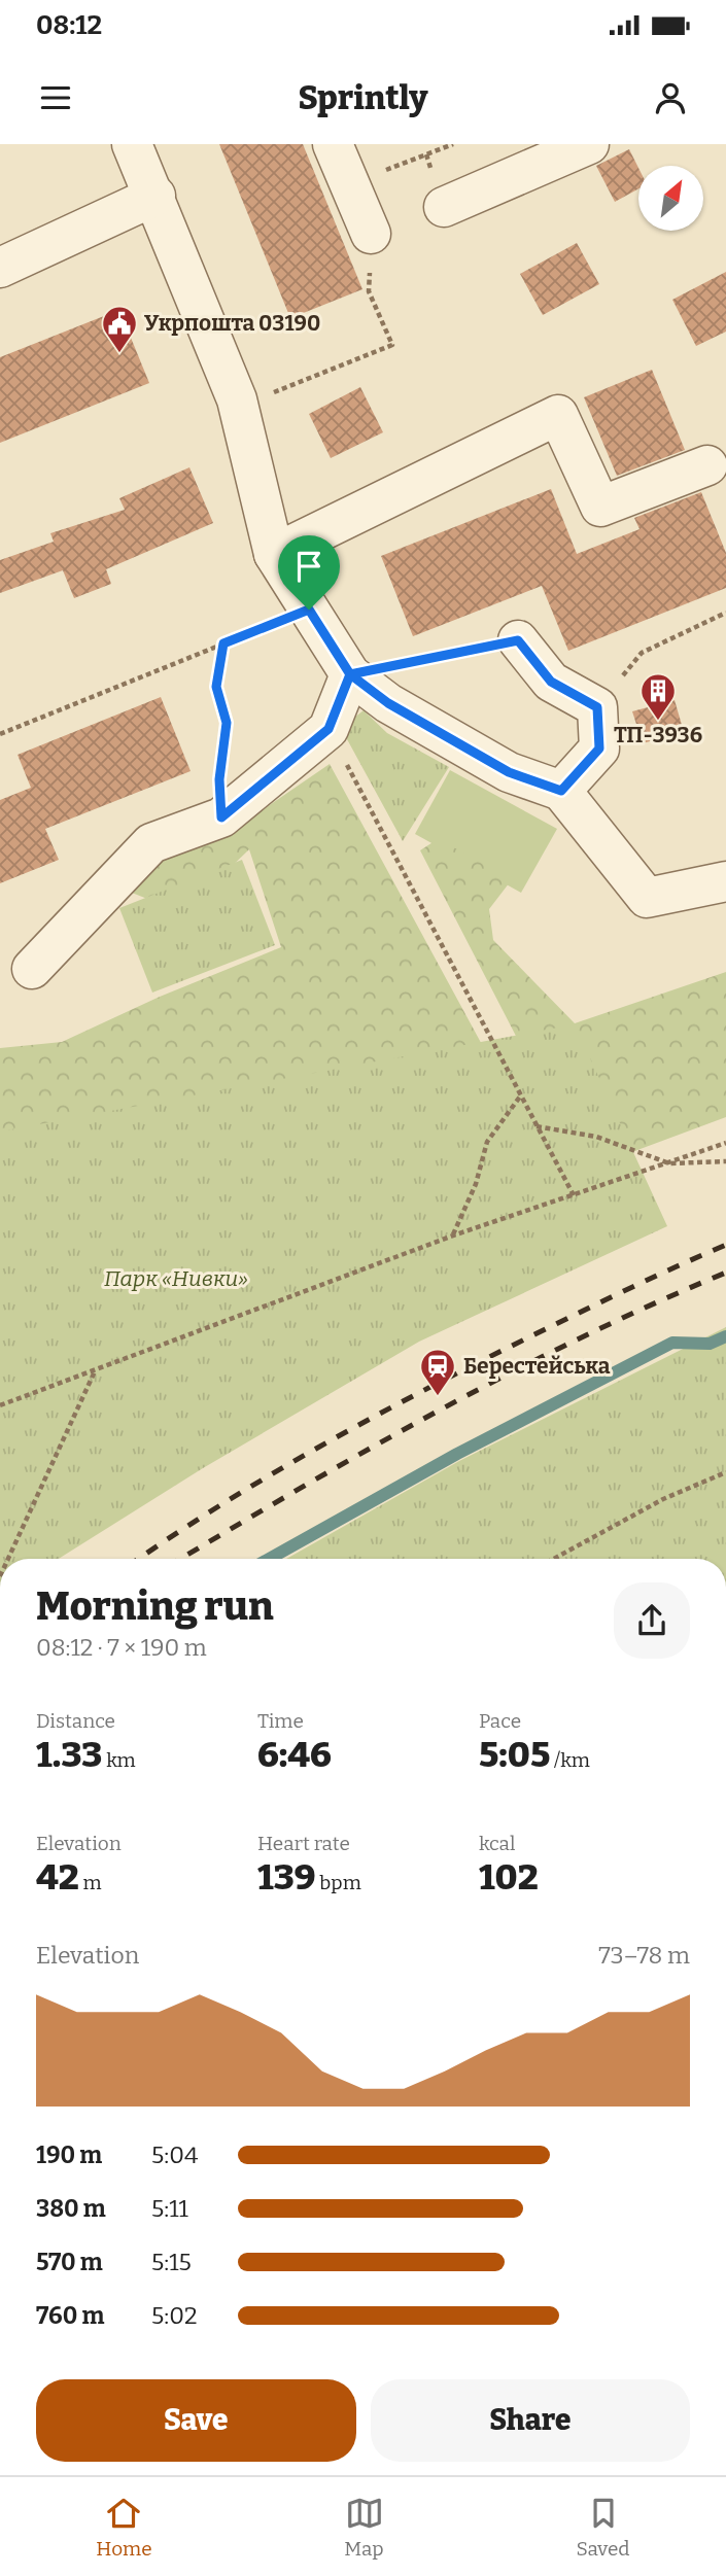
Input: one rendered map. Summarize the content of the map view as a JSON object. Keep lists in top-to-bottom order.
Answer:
{
  "parks": ["Парк «Нивки»"],
  "places": {
    "public building": ["Укрпошта 03190"],
    "building": ["ТП-3936"],
    "station": ["Берестейська"]
  },
  "north": "top right",
  "page": {
    "status": "08:12",
    "header": "Sprintly",
    "heading": ["Morning run", "08:12 · 7 × 190 m"],
    "stats": [
      ["Distance", "1.33 km"],
      ["Time", "6:46"],
      ["Pace", "5:05 /km"],
      ["Elevation", "42 m"],
      ["Heart rate", "139 bpm"],
      ["kcal", "102"]
    ],
    "chart": ["Elevation", "73–78 m"],
    "list": [
      {
        "name": "190 m",
        "note": "5:04"
      },
      {
        "name": "380 m",
        "note": "5:11"
      },
      {
        "name": "570 m",
        "note": "5:15"
      },
      {
        "name": "760 m",
        "note": "5:02"
      }
    ],
    "buttons": ["Save", "Share"],
    "tabs": ["Home", "Map", "Saved"]
  }
}
